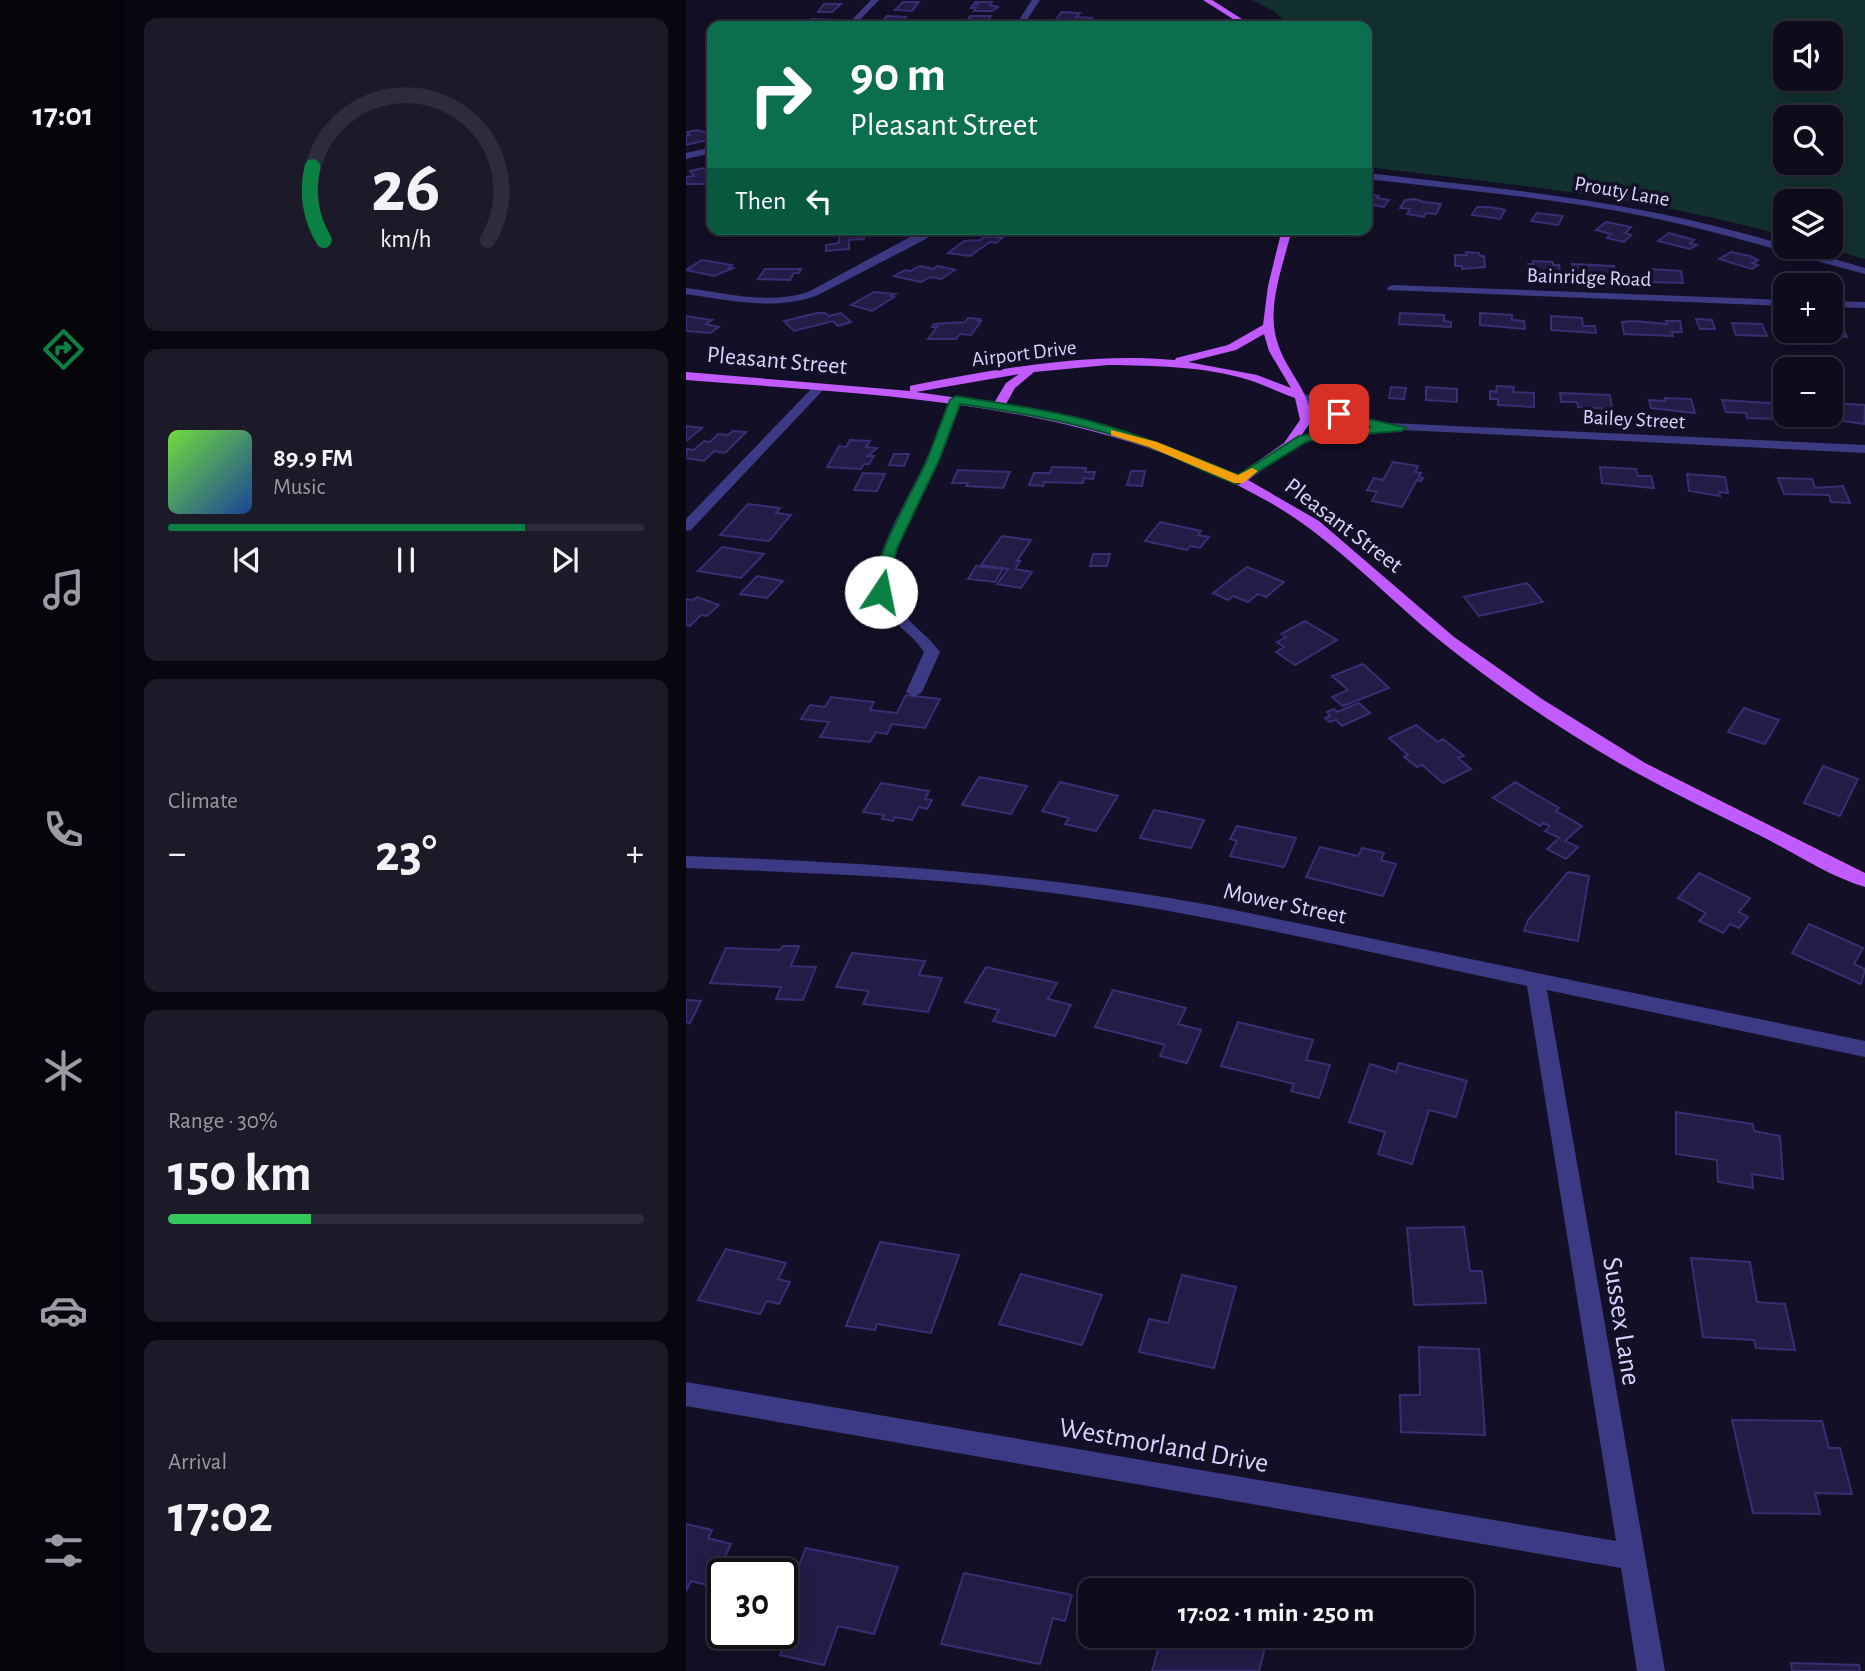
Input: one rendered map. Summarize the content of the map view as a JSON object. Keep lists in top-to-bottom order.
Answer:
{
  "streets": {
    "main road": ["Airport Drive", "Pleasant Street", "Bailey Street"],
    "street": [
      "Prouty Lane",
      "Bainridge Road",
      "Mower Street",
      "Sussex Lane",
      "Westmorland Drive"
    ]
  },
  "crossings": [
    ["Airport Drive", "Pleasant Street"],
    ["Airport Drive", "Bailey Street"],
    ["Pleasant Street", "Bailey Street"],
    ["Mower Street", "Sussex Lane"],
    ["Sussex Lane", "Westmorland Drive"]
  ],
  "page": {
    "tabs": "17:01",
    "map_buttons": ["+", "−"],
    "turn": ["90 m", "Pleasant Street"],
    "then": "Then",
    "song": ["89.9 FM", "Music"],
    "tile": [
      "Climate",
      ["Range · 30%", "150 km"],
      ["Arrival", "17:02"]
    ],
    "heat": ["−", "23°", "+"],
    "limit": "30",
    "trip": "17:02 · 1 min · 250 m",
    "gauge": ["26", "km/h"]
  }
}
